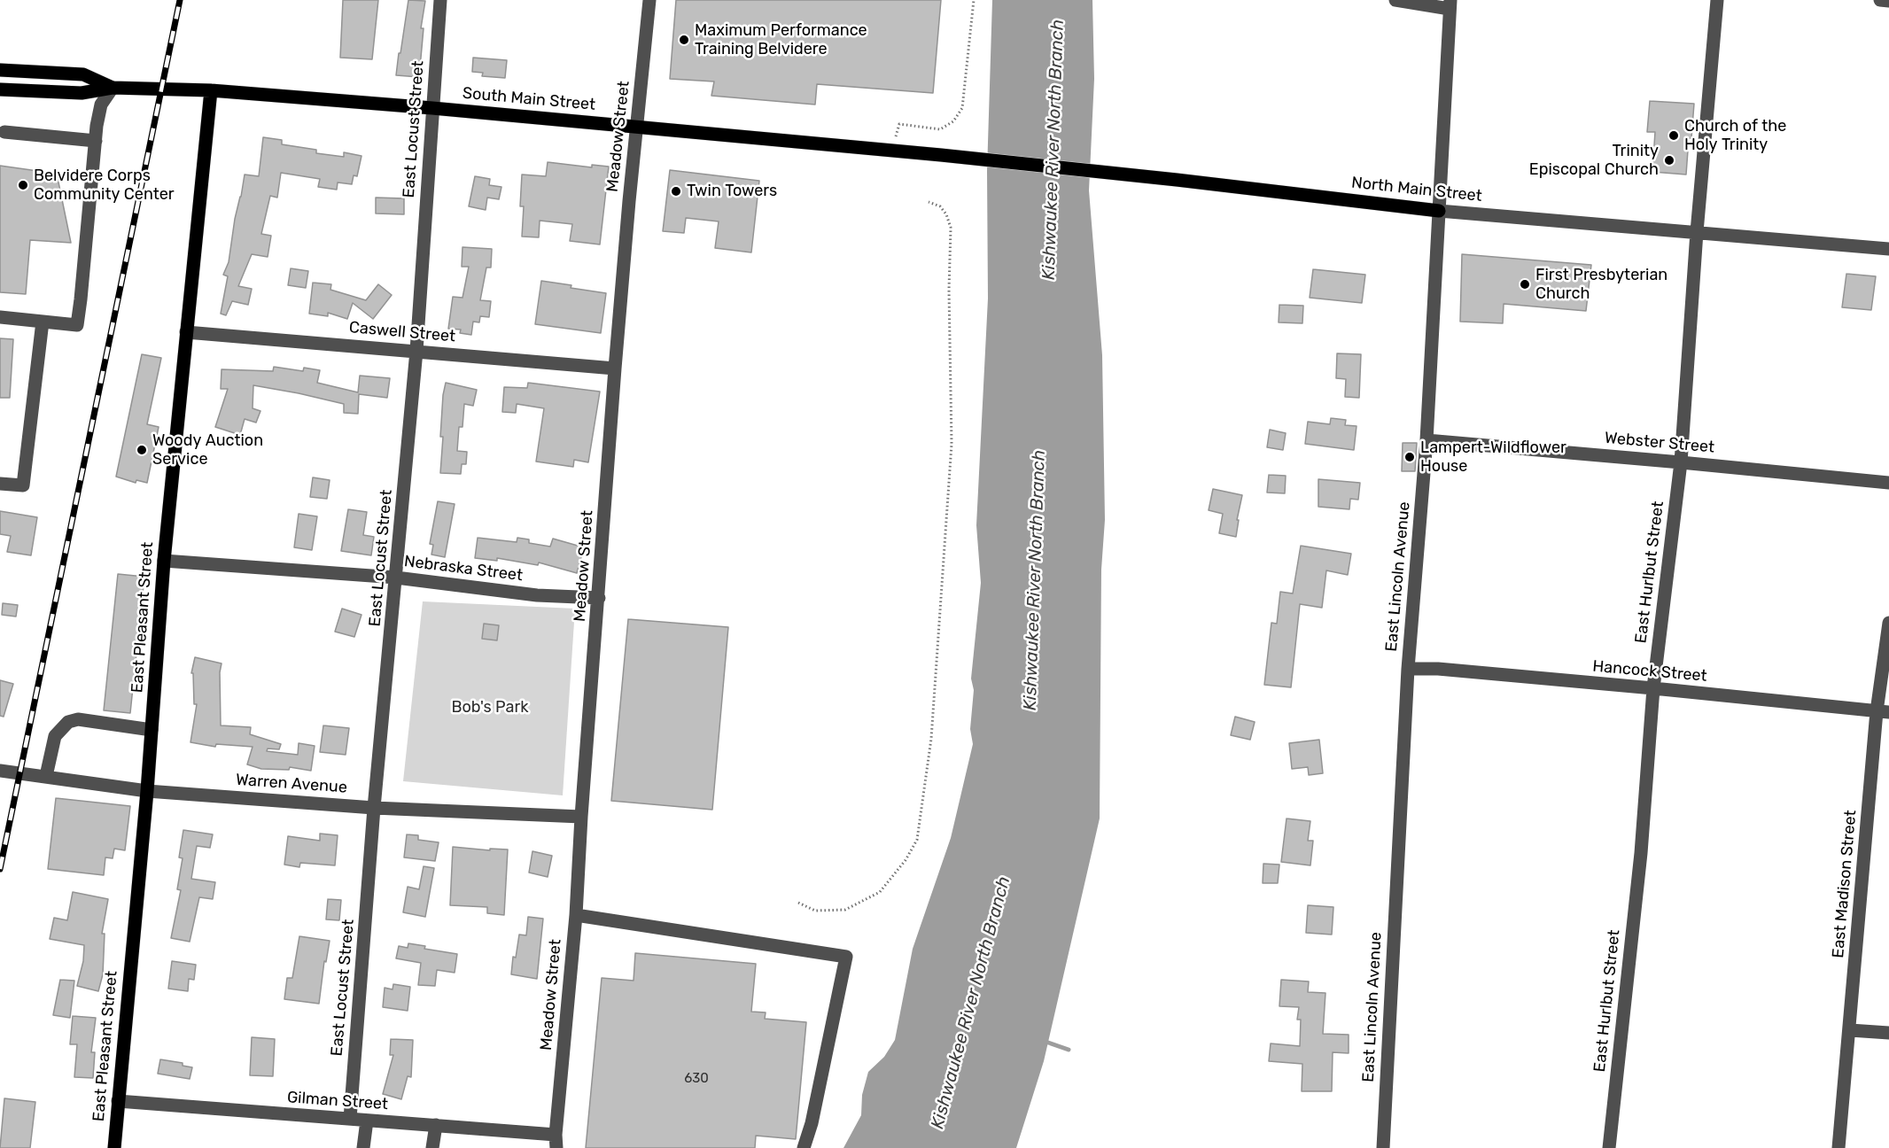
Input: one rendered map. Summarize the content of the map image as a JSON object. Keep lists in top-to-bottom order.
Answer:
{
  "streets": {
    "main road": ["South Main Street", "North Main Street", "East Pleasant Street"],
    "street": [
      "East Locust Street",
      "Meadow Street",
      "Caswell Street",
      "Webster Street",
      "Nebraska Street",
      "East Hurlbut Street",
      "East Lincoln Avenue",
      "Hancock Street",
      "Warren Avenue",
      "East Madison Street",
      "Gilman Street"
    ]
  },
  "crossings": [
    ["South Main Street", "East Locust Street"],
    ["South Main Street", "Meadow Street"],
    ["South Main Street", "North Main Street"],
    ["South Main Street", "East Pleasant Street"],
    ["East Locust Street", "Caswell Street"],
    ["East Locust Street", "Nebraska Street"],
    ["East Locust Street", "Warren Avenue"],
    ["East Locust Street", "Gilman Street"],
    ["Meadow Street", "Caswell Street"],
    ["Meadow Street", "Nebraska Street"],
    ["Meadow Street", "Warren Avenue"],
    ["Meadow Street", "Gilman Street"],
    ["North Main Street", "East Hurlbut Street"],
    ["North Main Street", "East Lincoln Avenue"],
    ["Caswell Street", "East Pleasant Street"],
    ["Webster Street", "East Hurlbut Street"],
    ["Webster Street", "East Lincoln Avenue"],
    ["Nebraska Street", "East Pleasant Street"],
    ["East Hurlbut Street", "Hancock Street"],
    ["East Lincoln Avenue", "Hancock Street"],
    ["East Pleasant Street", "Warren Avenue"],
    ["East Pleasant Street", "Gilman Street"],
    ["Hancock Street", "East Madison Street"]
  ],
  "water": ["Kishwaukee River North Branch"],
  "parks": ["Bob's Park"],
  "places": [
    "Maximum Performance Training Belvidere",
    "Church of the Holy Trinity",
    "Trinity Episcopal Church",
    "Belvidere Corps Community Center",
    "Twin Towers",
    "First Presbyterian Church",
    "Woody Auction Service",
    "Lampert-Wildflower House"
  ],
  "house_numbers": ["630"]
}
